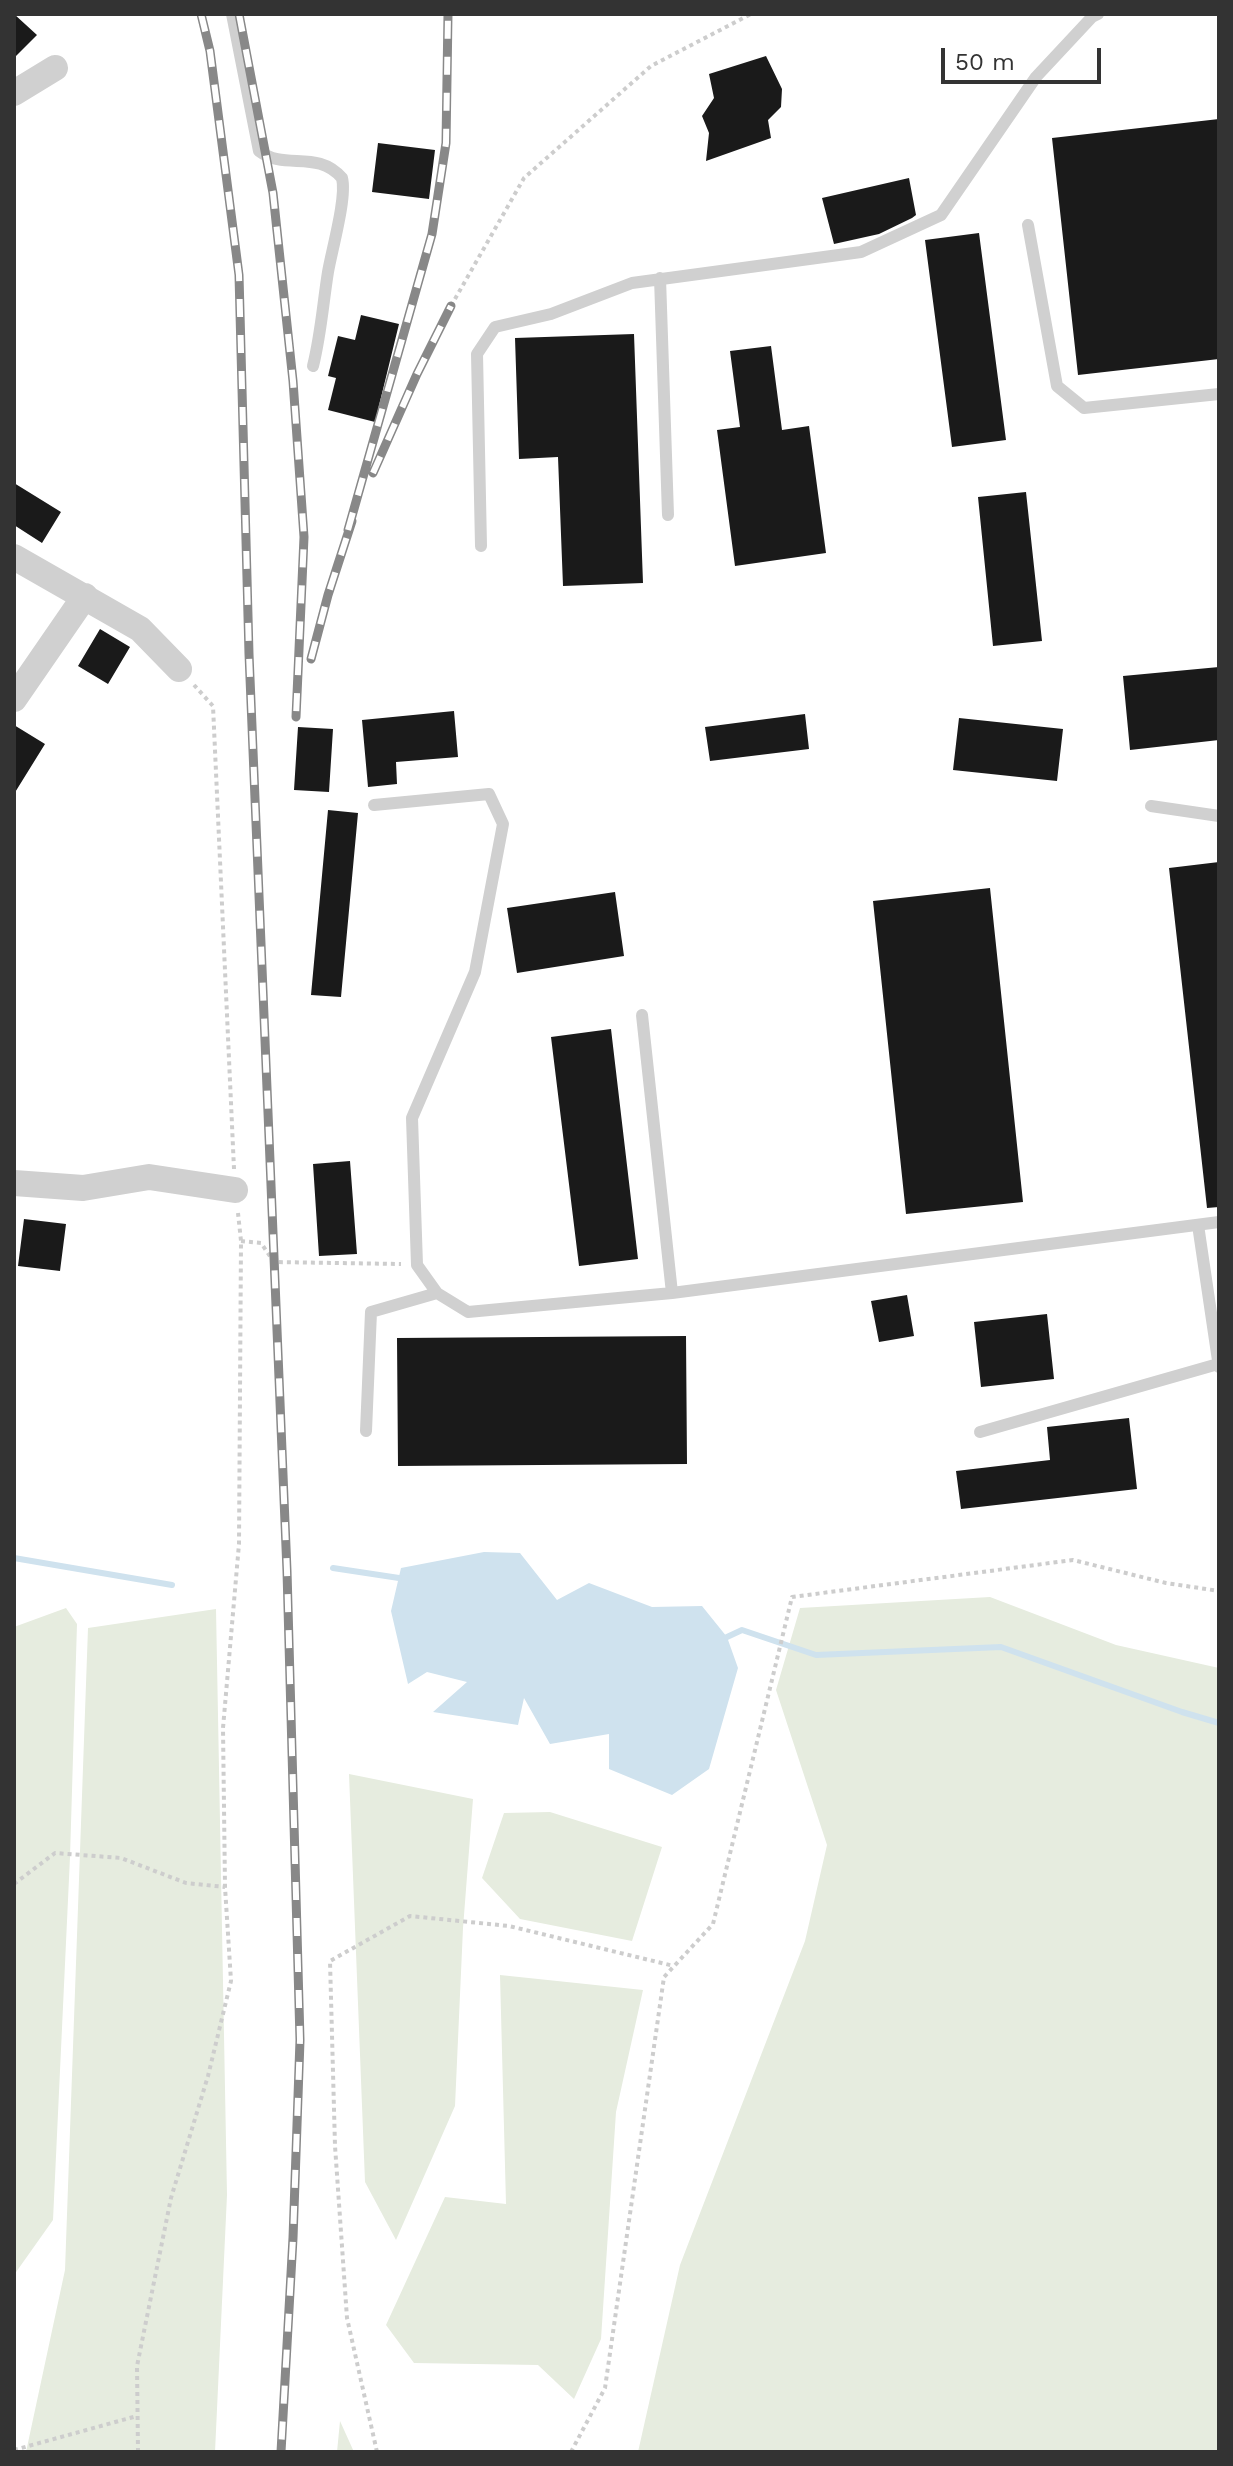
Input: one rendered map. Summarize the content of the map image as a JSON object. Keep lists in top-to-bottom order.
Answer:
{
  "scale_bar": "50 m"
}
